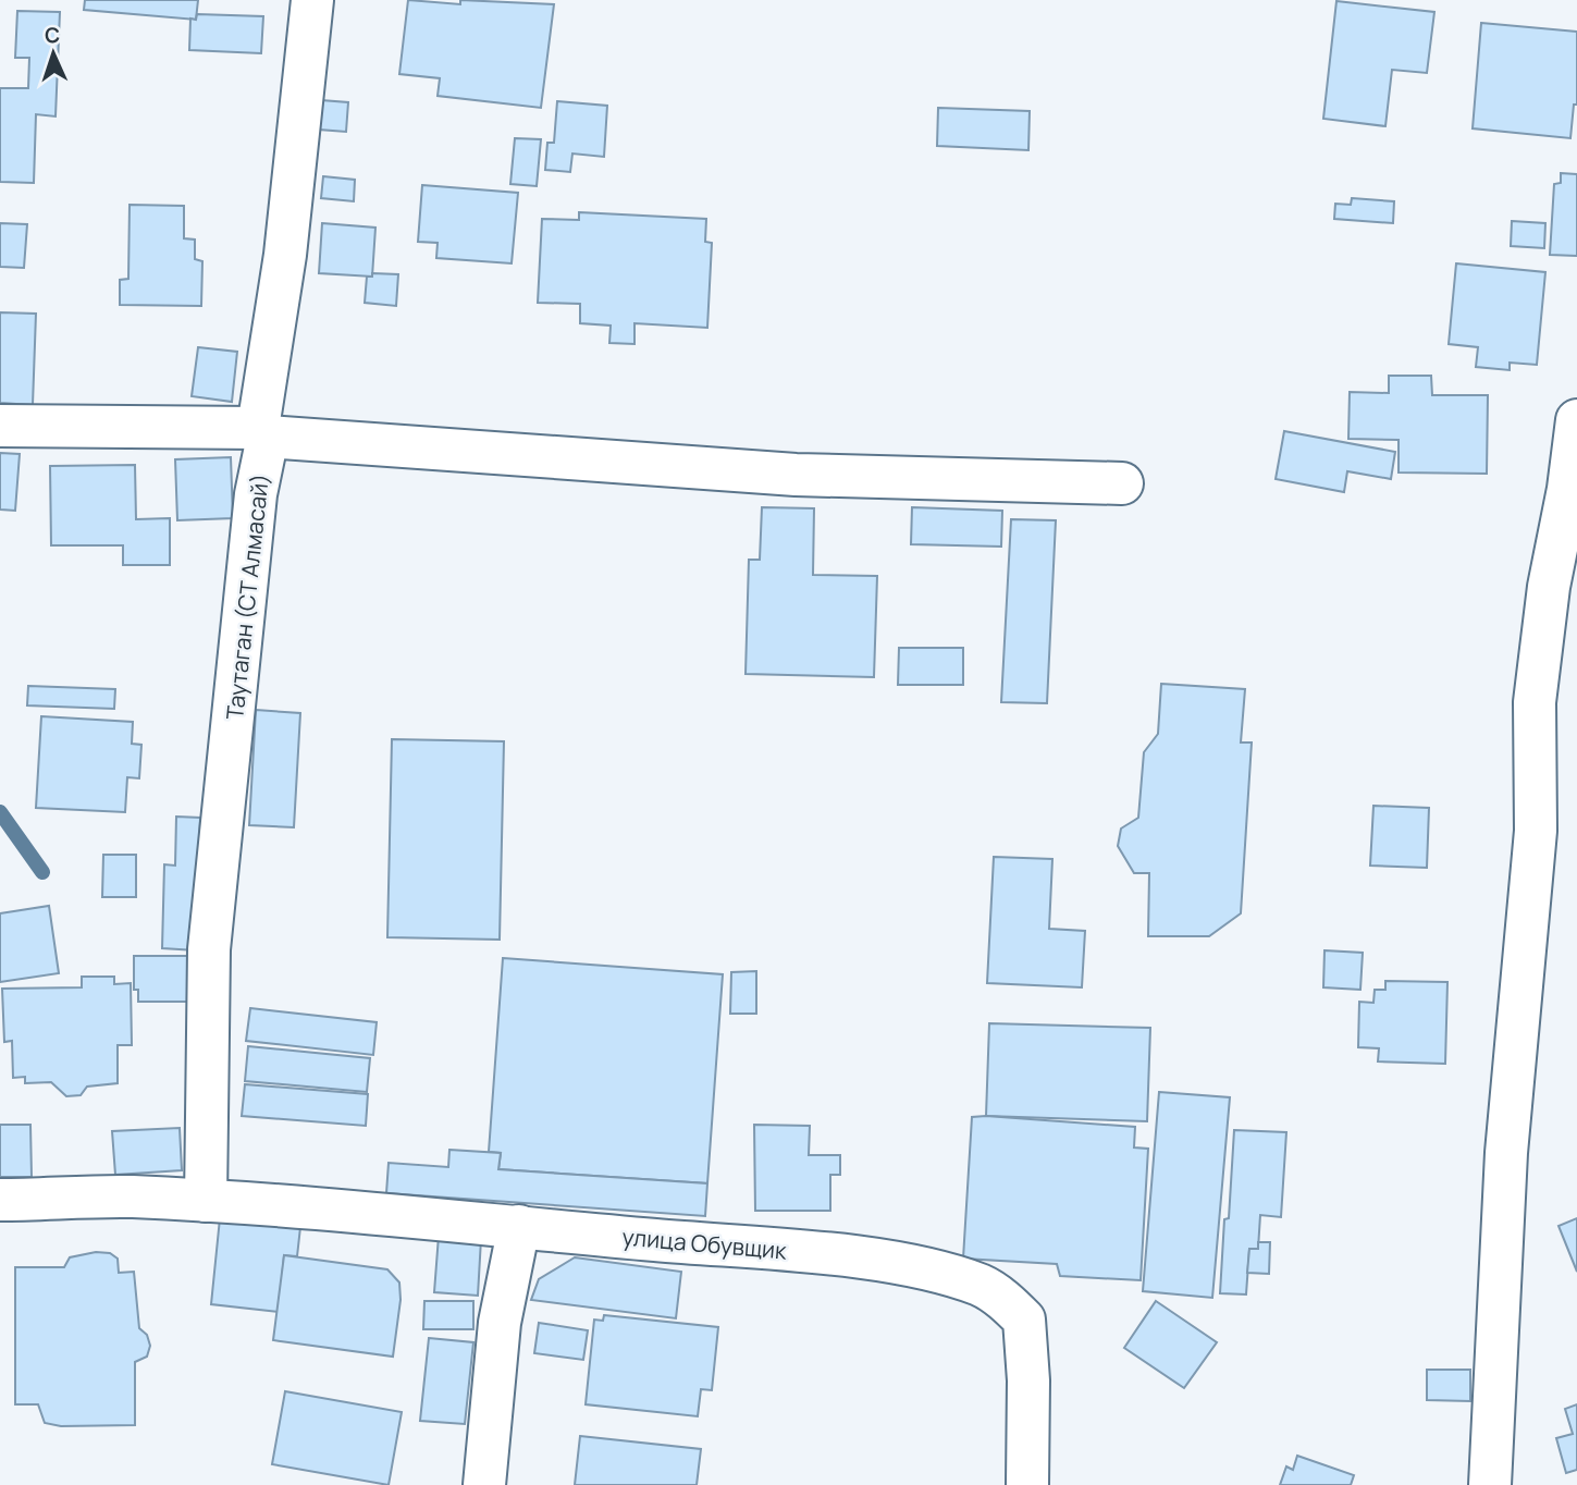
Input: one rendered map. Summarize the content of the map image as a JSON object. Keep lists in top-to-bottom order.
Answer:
{
  "streets": {
    "street": ["Таутаган (СТ Алмасай)", "улица Обувщик"]
  },
  "crossings": [
    ["Таутаган (СТ Алмасай)", "улица Обувщик"]
  ],
  "north": "top"
}
